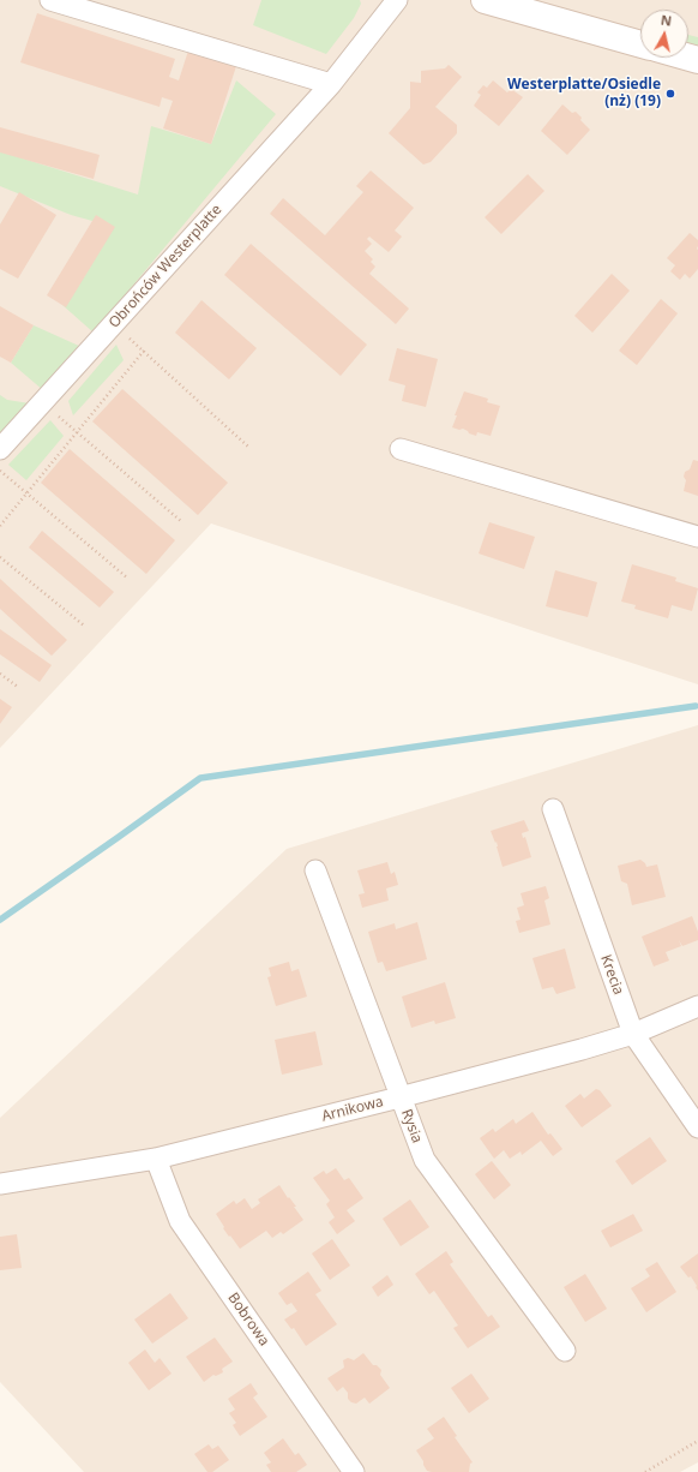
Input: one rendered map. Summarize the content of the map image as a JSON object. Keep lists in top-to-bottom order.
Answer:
{
  "streets": {
    "street": [
      "Obrońców Westerplatte",
      "Krecia",
      "Arnikowa",
      "Rysia",
      "Bobrowa"
    ]
  },
  "crossings": [
    ["Krecia", "Arnikowa"],
    ["Arnikowa", "Rysia"],
    ["Arnikowa", "Bobrowa"]
  ],
  "places": ["Westerplatte/Osiedle (nż) (19)"],
  "north": "top"
}
